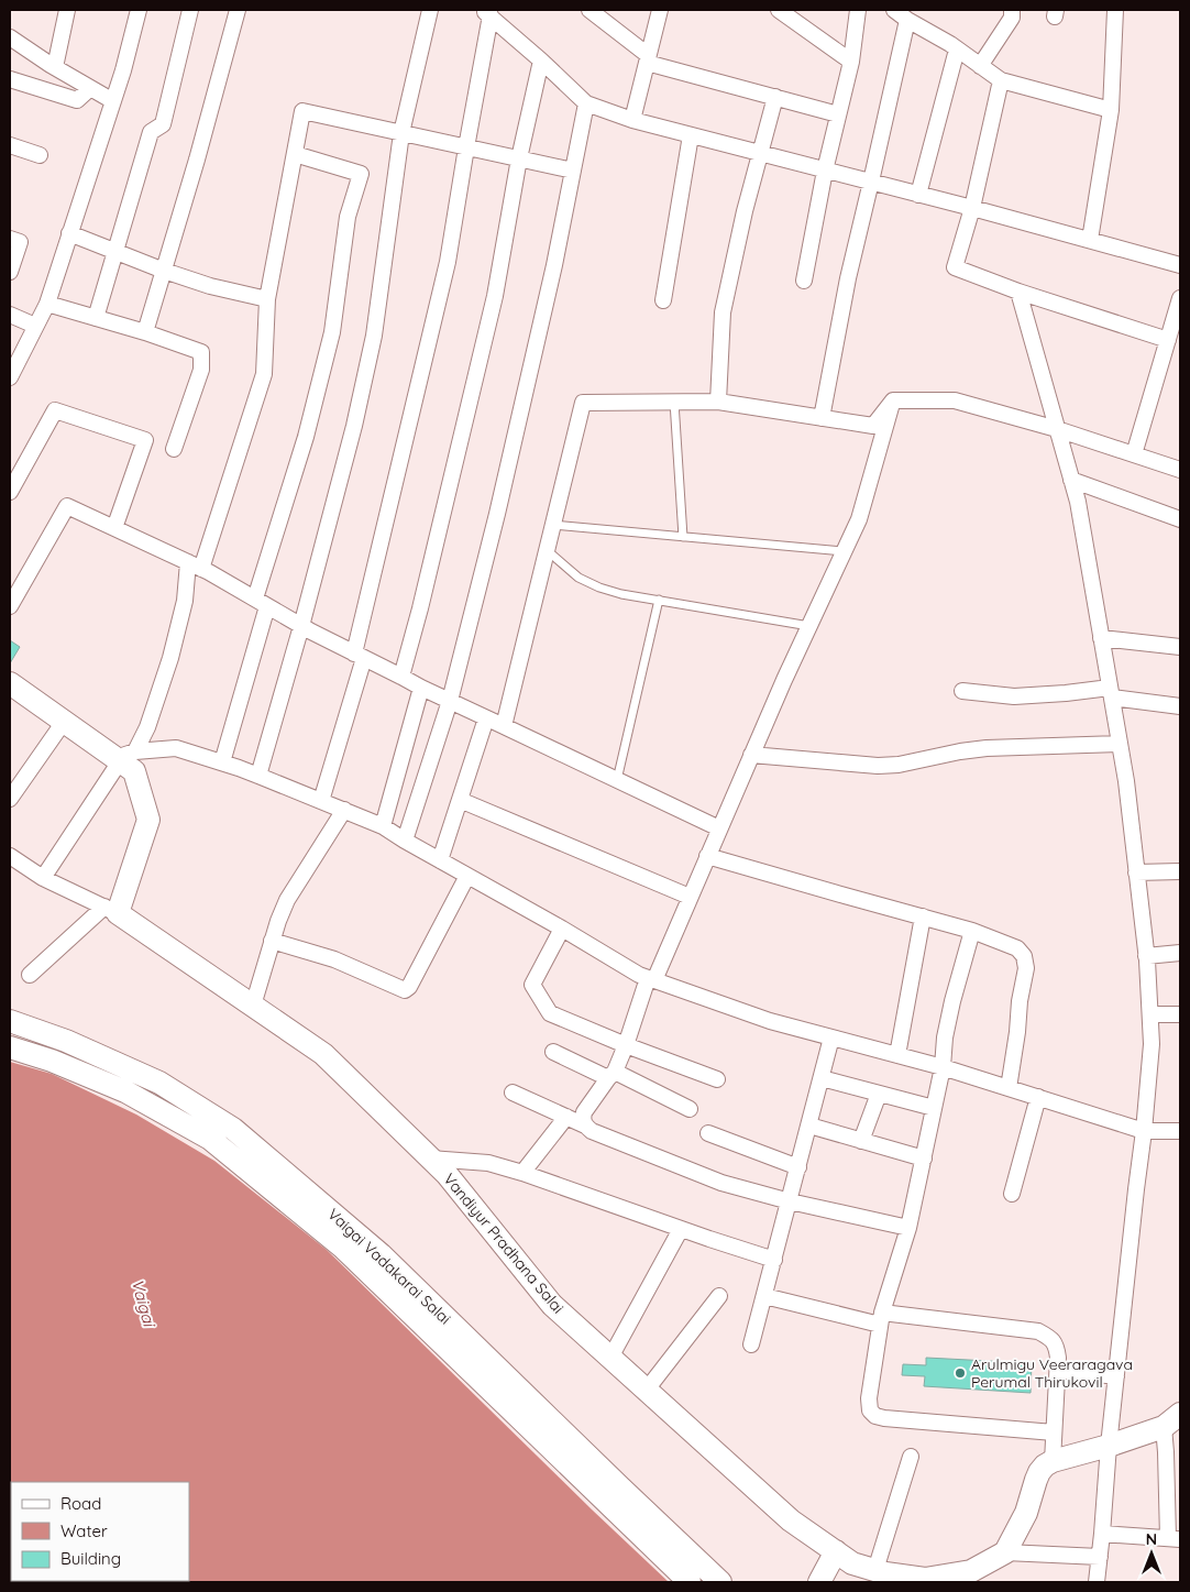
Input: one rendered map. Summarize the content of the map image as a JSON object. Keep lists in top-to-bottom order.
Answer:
{
  "streets": {
    "street": ["Vandiyur Pradhana Salai", "Vaigai Vadakarai Salai"]
  },
  "water": ["Vaigai"],
  "places": ["Arulmigu Veeraragava Perumal Thirukovil"],
  "legend": ["Road", "Water", "Building"],
  "north": "top"
}
